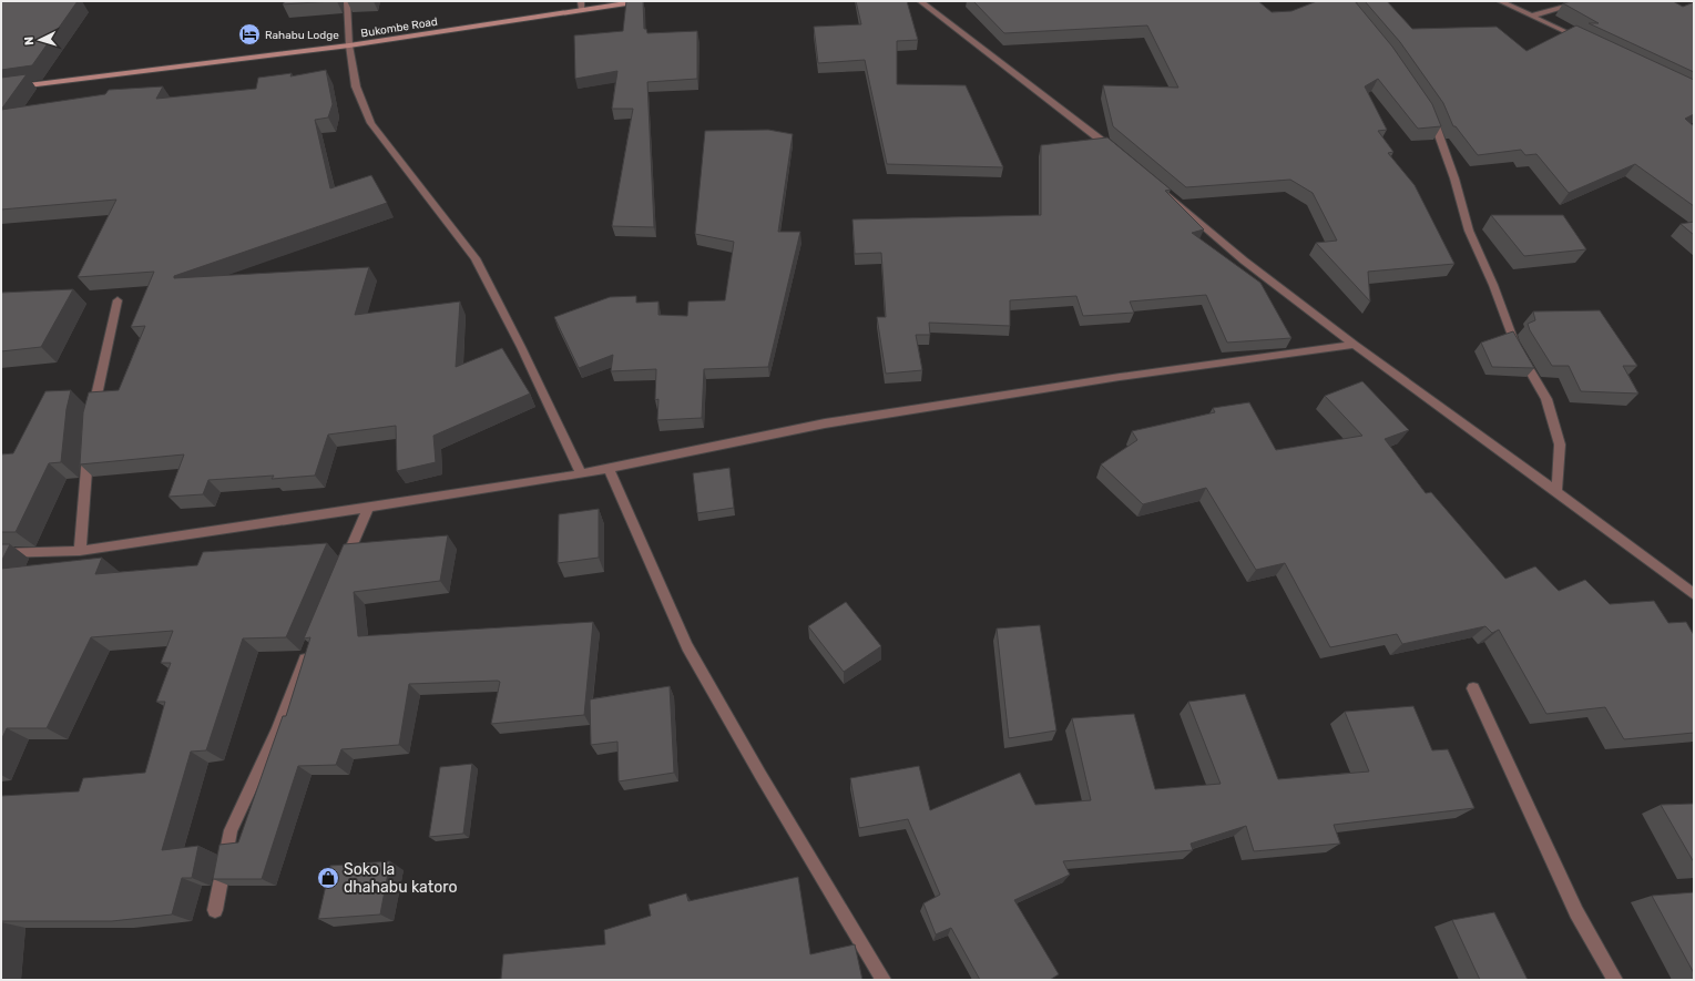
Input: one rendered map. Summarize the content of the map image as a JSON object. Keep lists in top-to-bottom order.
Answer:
{
  "streets": {
    "main road": ["Bukombe Road"]
  },
  "places": {
    "hotel": ["Rahabu Lodge"],
    "shop": ["Soko la dhahabu katoro"]
  },
  "north": "left"
}
